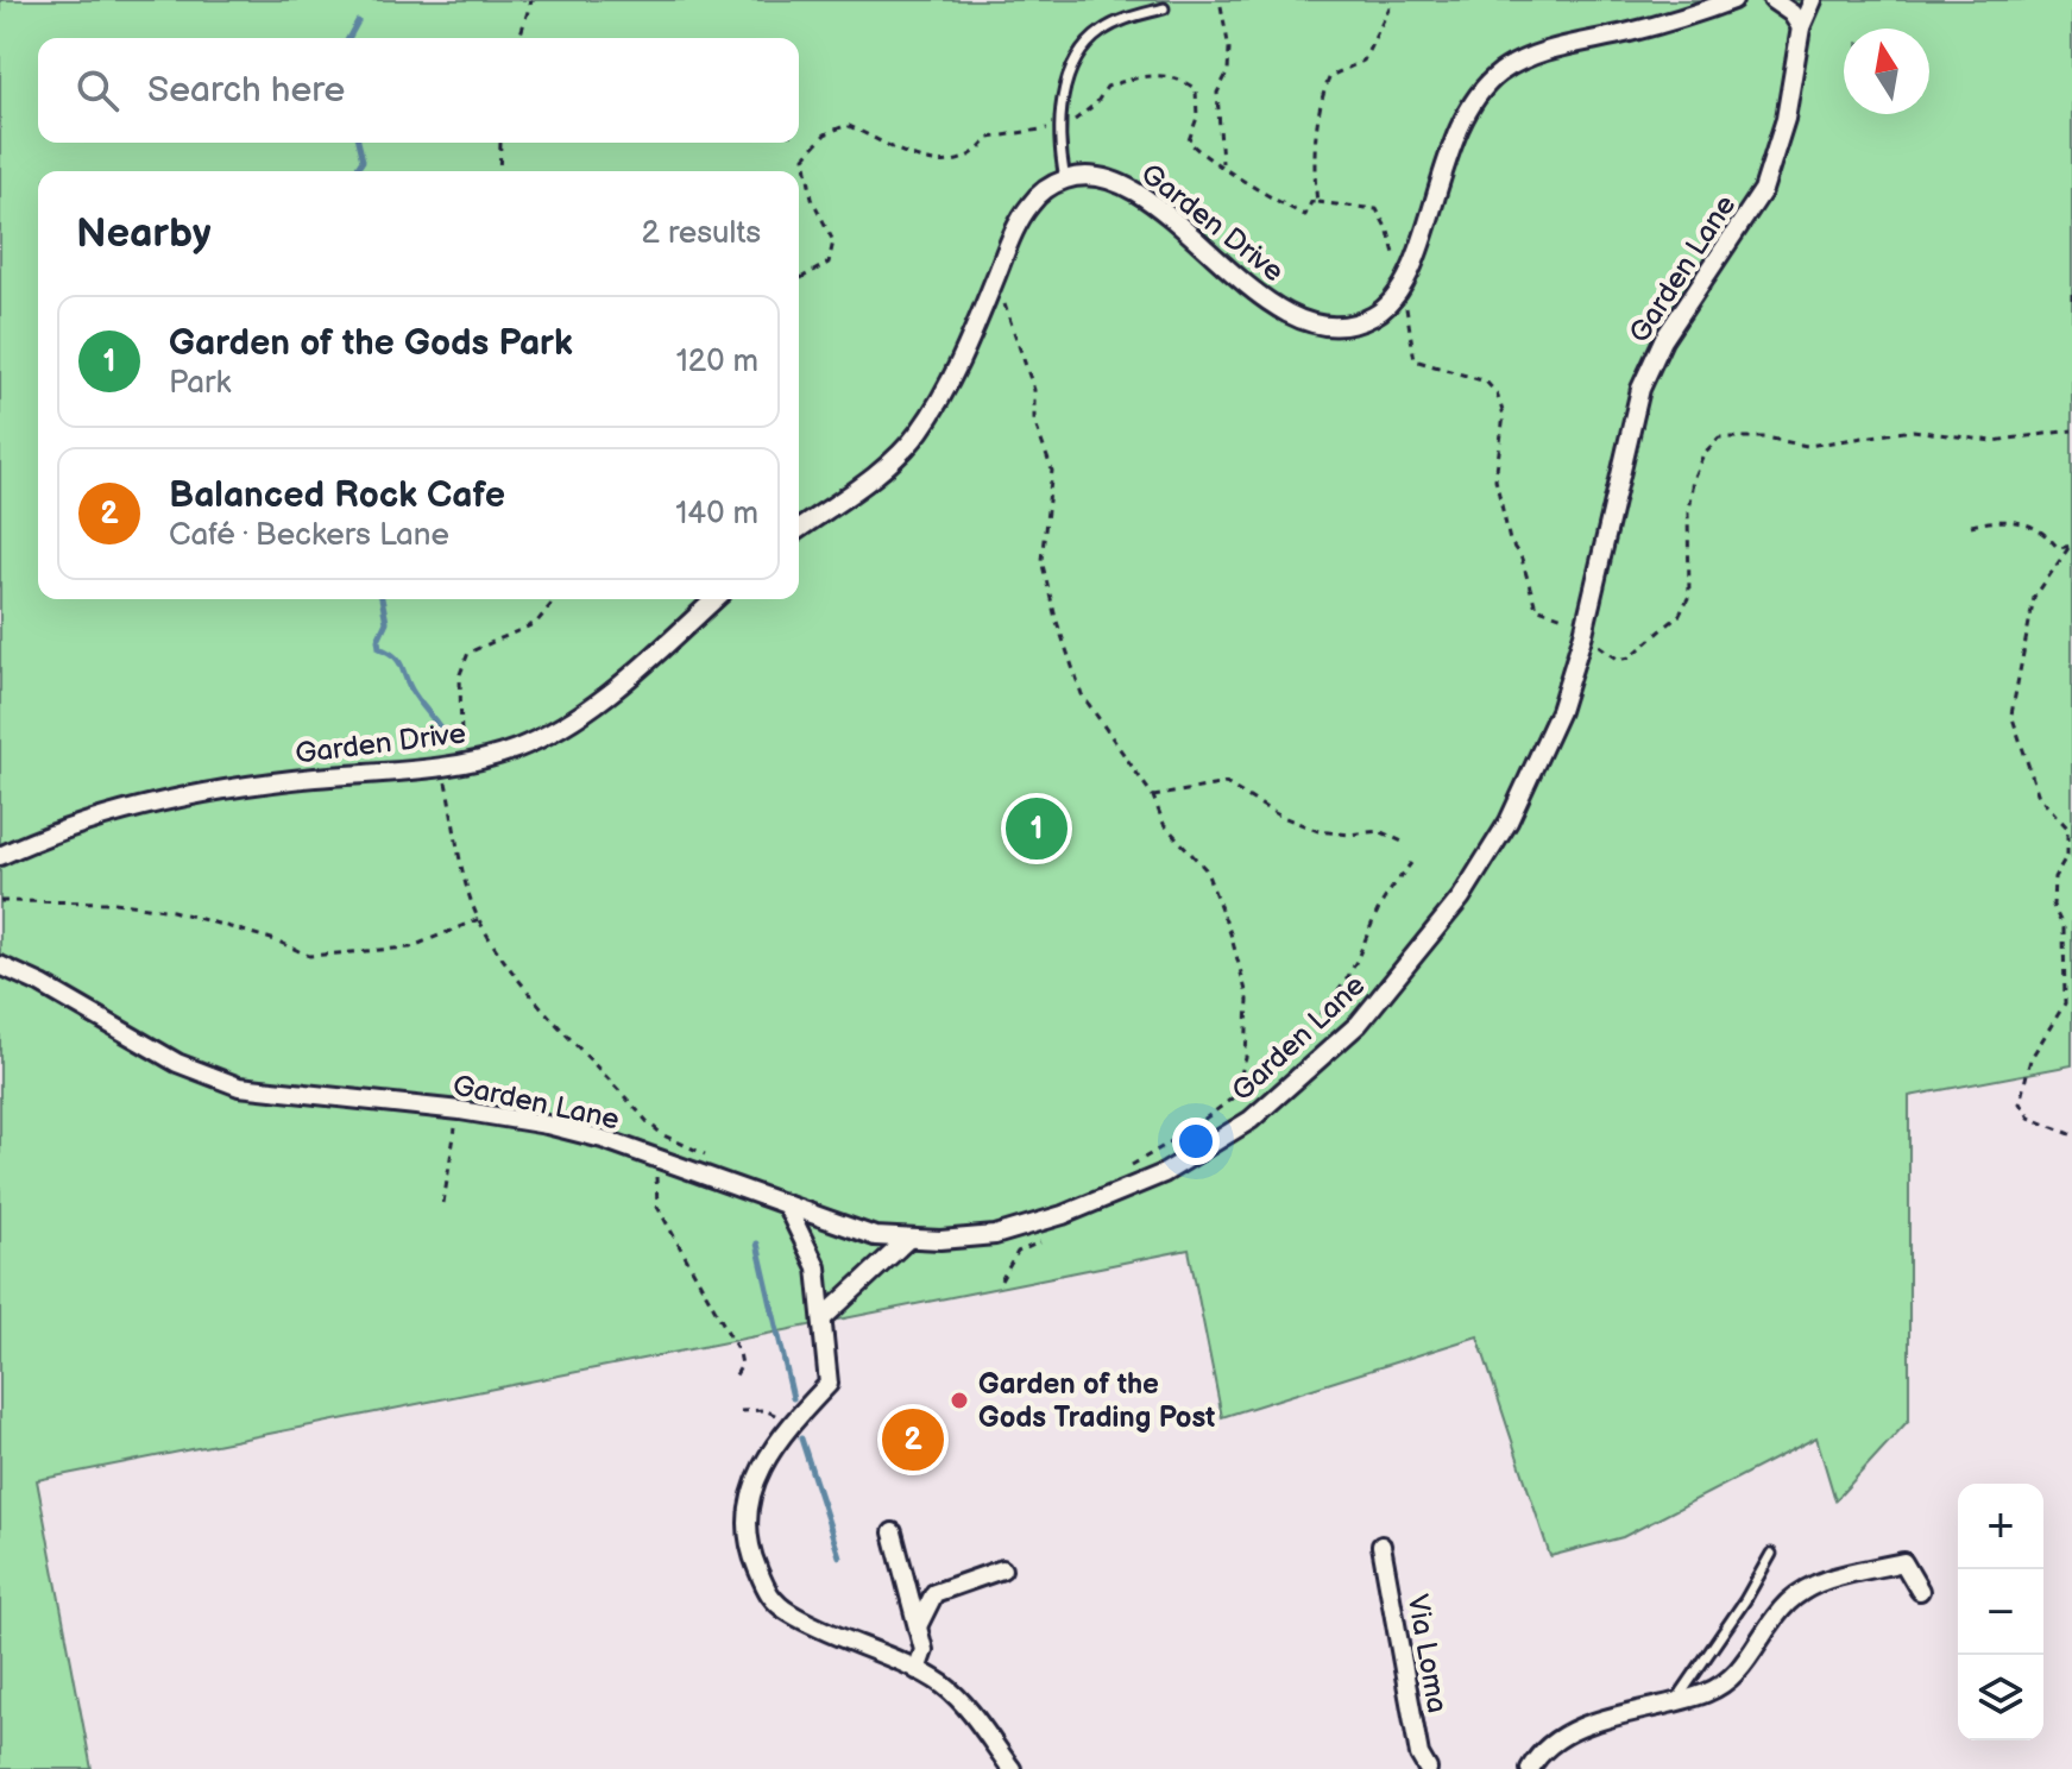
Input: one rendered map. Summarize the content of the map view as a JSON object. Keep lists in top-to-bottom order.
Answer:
{
  "streets": {
    "street": ["Garden Drive", "Garden Lane", "Via Loma"]
  },
  "places": ["Garden of the Gods Trading Post"],
  "north": "top",
  "page": {
    "search": "Search here",
    "heading": ["Nearby", "2 results"],
    "list": [
      {
        "mark": "1",
        "name": "Garden of the Gods Park",
        "note": "Park",
        "value": "120 m"
      },
      {
        "mark": "2",
        "name": "Balanced Rock Cafe",
        "note": "Café · Beckers Lane",
        "value": "140 m"
      }
    ],
    "pins": ["1", "2"],
    "map_buttons": ["+", "−"]
  }
}
